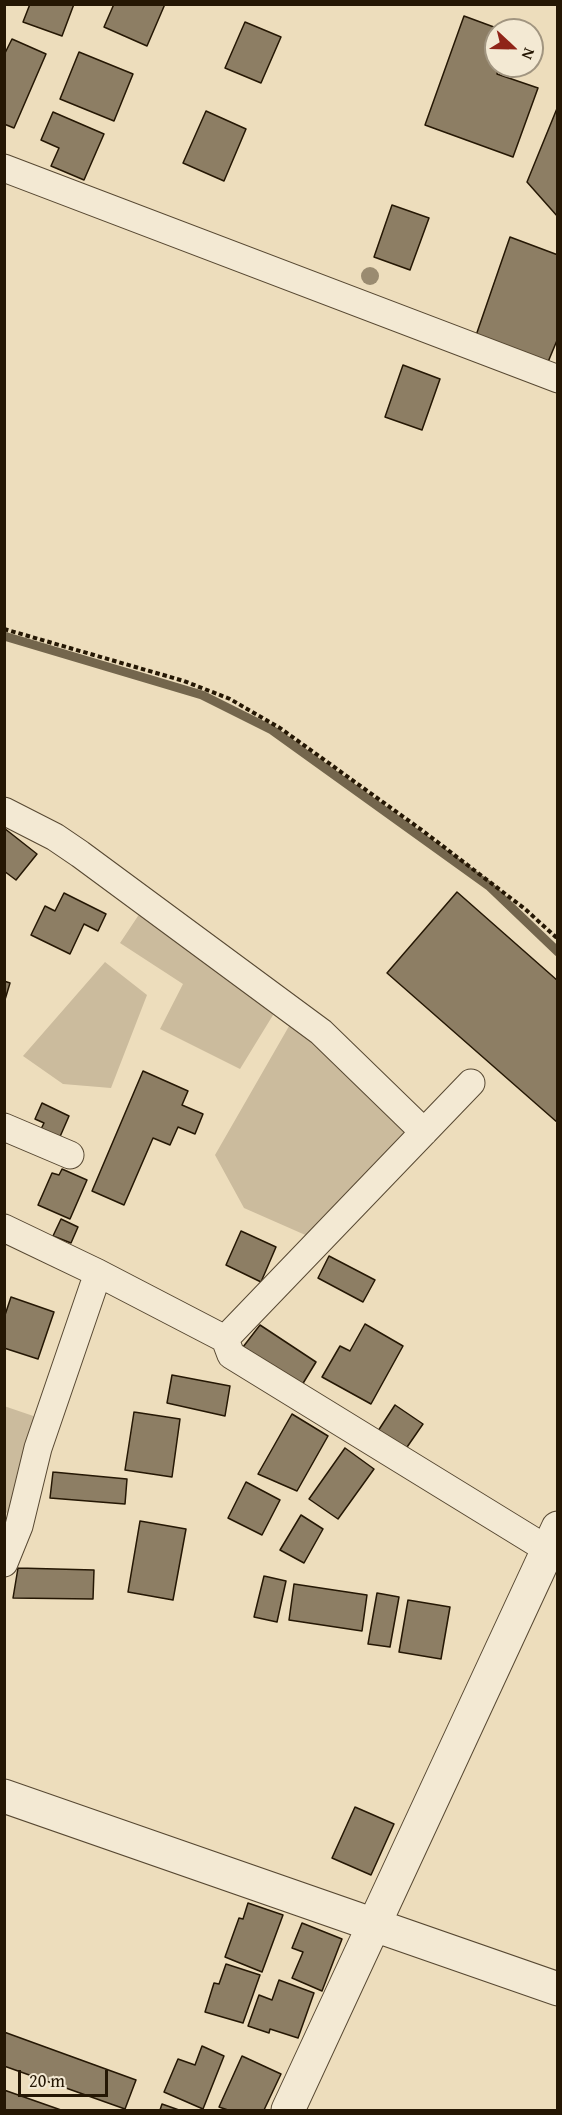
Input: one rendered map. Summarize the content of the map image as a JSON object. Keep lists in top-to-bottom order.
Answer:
{
  "scale_bar": "20 m",
  "north": "right"
}
